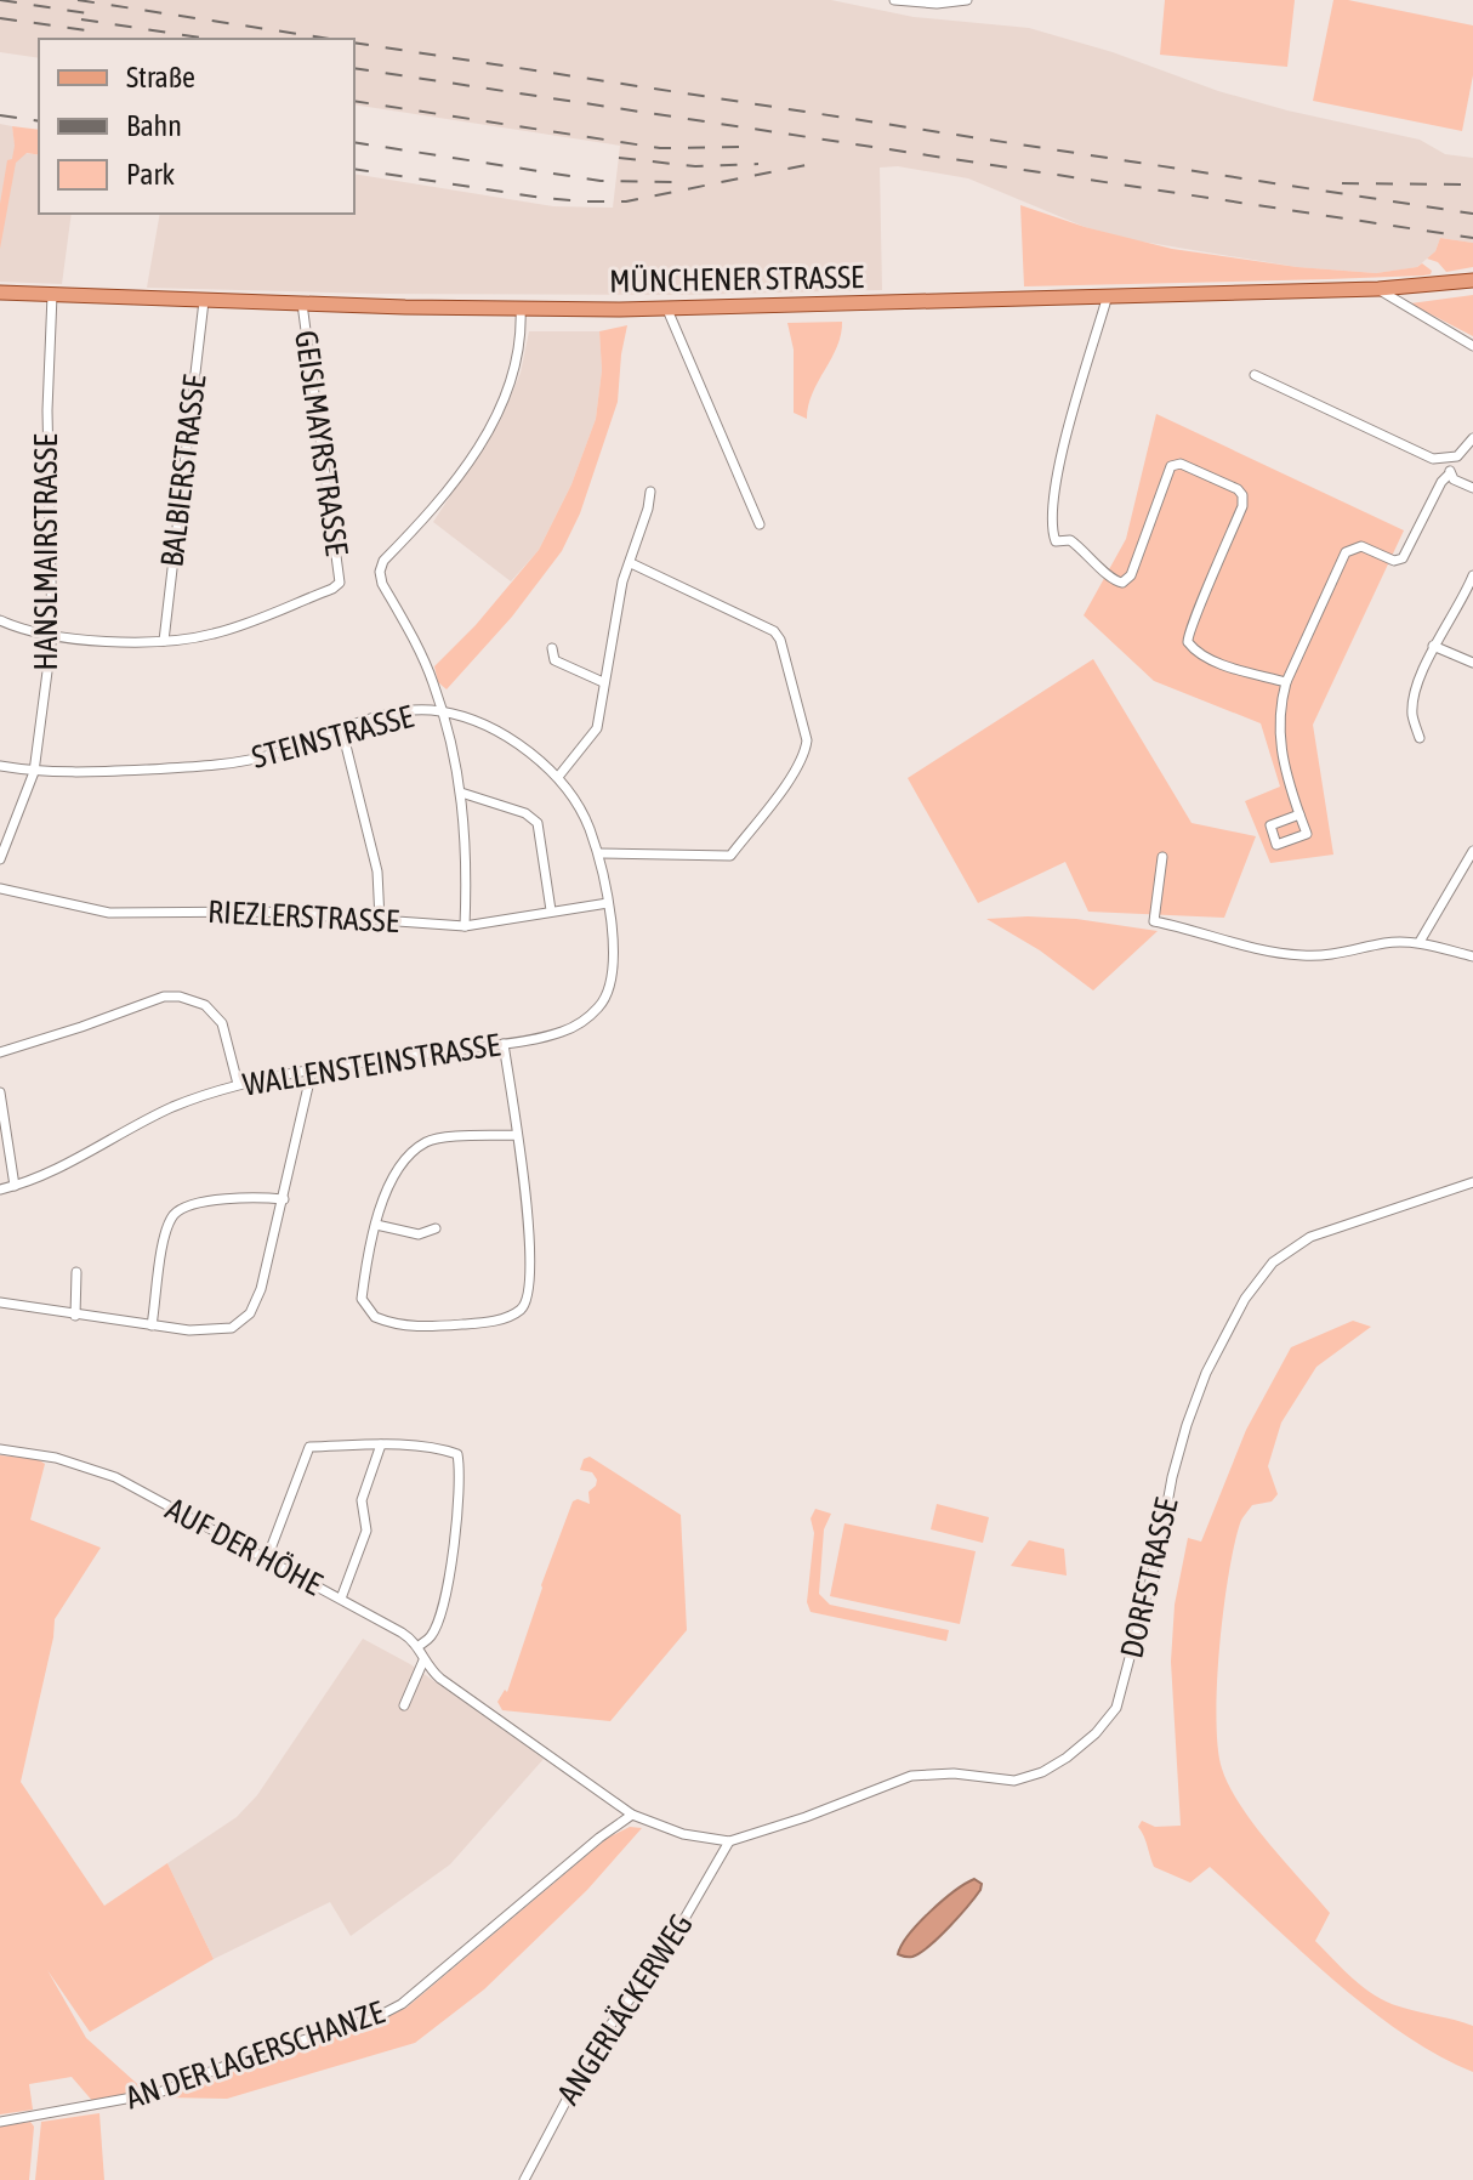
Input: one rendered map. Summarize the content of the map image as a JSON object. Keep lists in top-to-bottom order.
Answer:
{
  "streets": {
    "main road": ["MÜNCHENER STRASSE"],
    "street": [
      "GEISLMAYRSTRASSE",
      "BALBIERSTRASSE",
      "HANSLMAIRSTRASSE",
      "STEINSTRASSE",
      "RIEZLERSTRASSE",
      "WALLENSTEINSTRASSE",
      "AUF DER HÖHE",
      "DORFSTRASSE",
      "ANGERLÄCKERWEG",
      "AN DER LAGERSCHANZE"
    ]
  },
  "crossings": [
    ["MÜNCHENER STRASSE", "GEISLMAYRSTRASSE"],
    ["MÜNCHENER STRASSE", "BALBIERSTRASSE"],
    ["MÜNCHENER STRASSE", "HANSLMAIRSTRASSE"],
    ["GEISLMAYRSTRASSE", "BALBIERSTRASSE"],
    ["HANSLMAIRSTRASSE", "STEINSTRASSE"],
    ["STEINSTRASSE", "WALLENSTEINSTRASSE"],
    ["RIEZLERSTRASSE", "WALLENSTEINSTRASSE"],
    ["DORFSTRASSE", "ANGERLÄCKERWEG"]
  ],
  "legend": ["Straße", "Bahn", "Park"]
}
